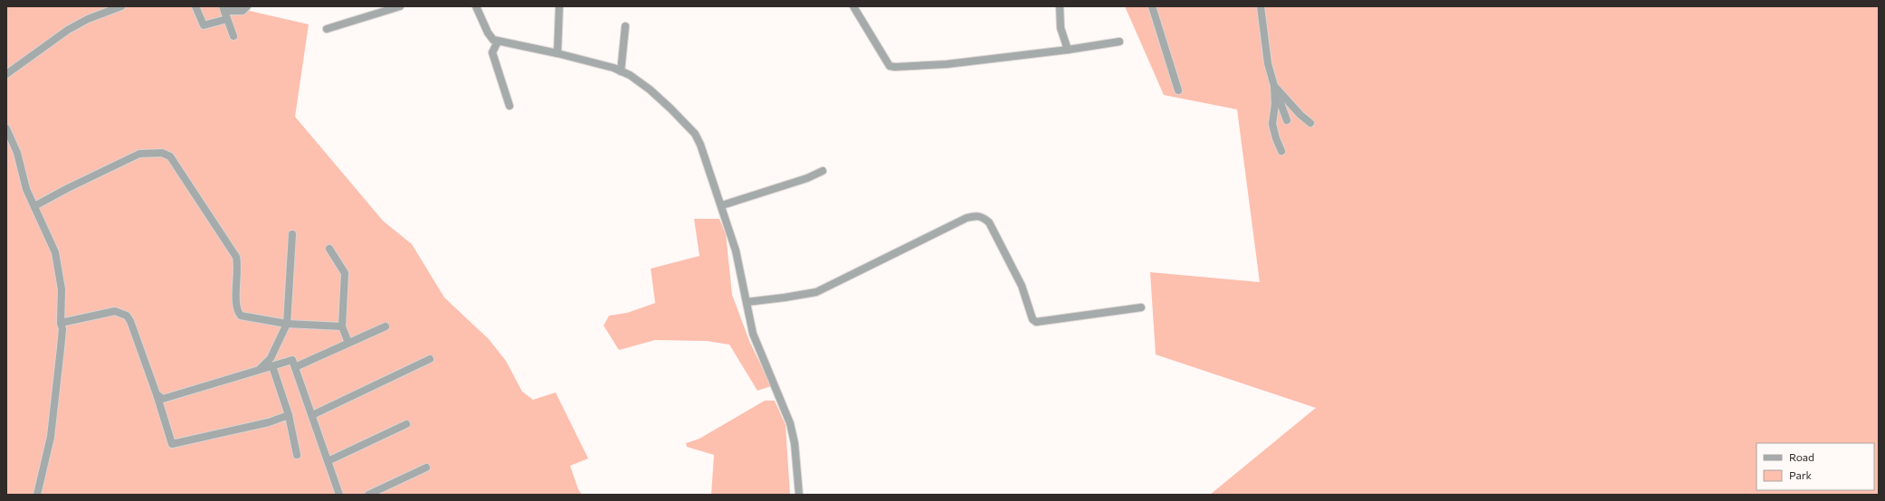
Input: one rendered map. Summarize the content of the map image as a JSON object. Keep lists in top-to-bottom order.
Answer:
{
  "legend": ["Road", "Park"]
}
